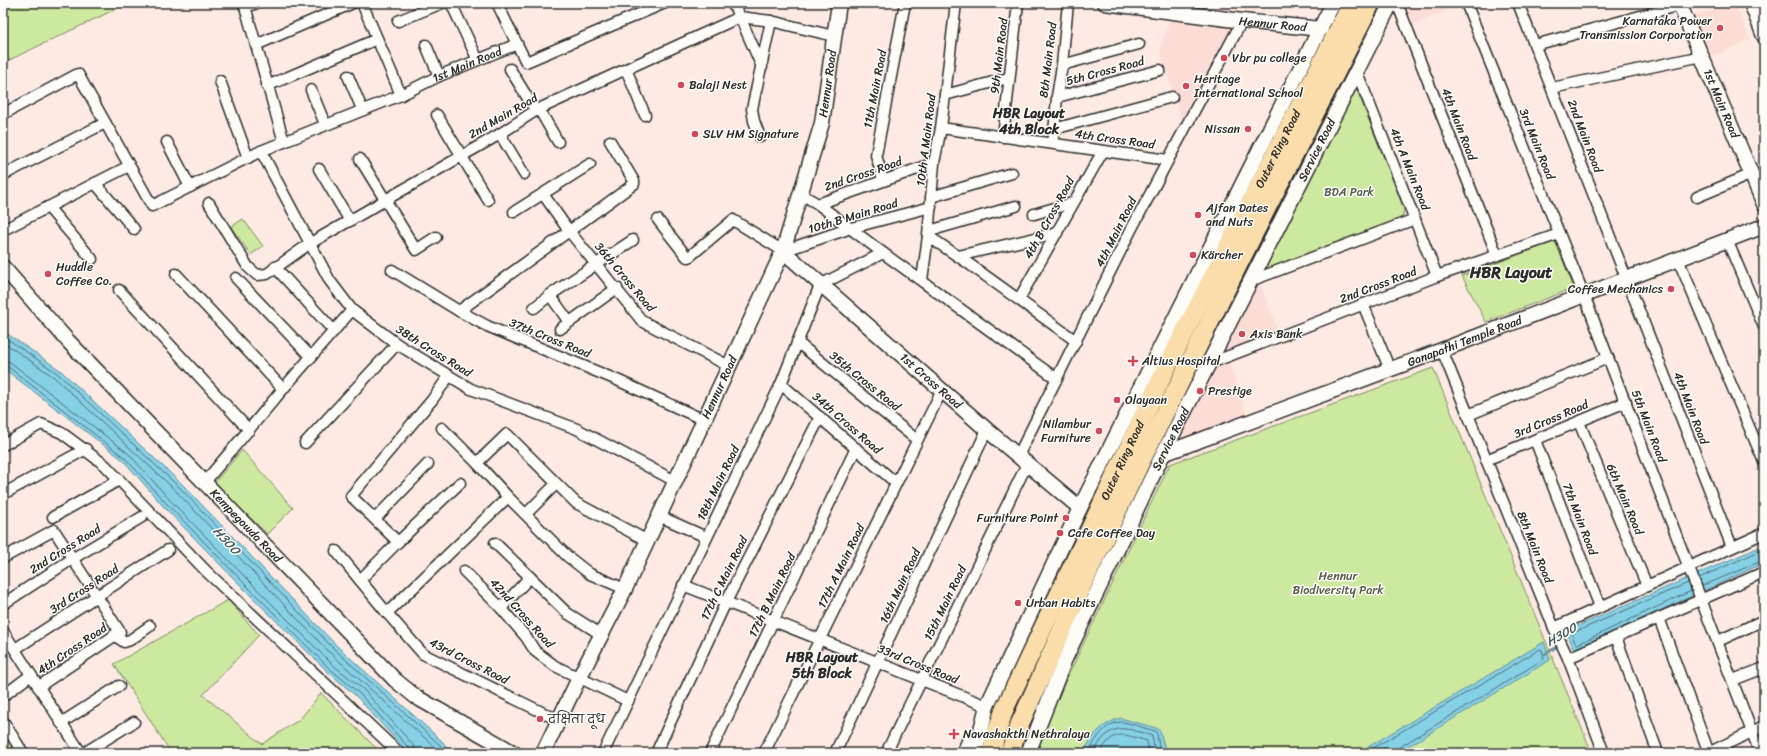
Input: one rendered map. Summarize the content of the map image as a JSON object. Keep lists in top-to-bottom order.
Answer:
{
  "streets": {
    "highway": ["Outer Ring Road"],
    "street": [
      "Hennur Road",
      "9th Main Road",
      "8th Main Road",
      "1st Main Road",
      "5th Cross Road",
      "11th Main Road",
      "2nd Main Road",
      "4th Main Road",
      "4th Cross Road",
      "10th A Main Road",
      "3rd Main Road",
      "Service Road",
      "4th A Main Road",
      "2nd Cross Road",
      "10th B Main Road",
      "4th B Cross Road",
      "36th Cross Road",
      "37th Cross Road",
      "Ganapathi Temple Road",
      "38th Cross Road",
      "35th Cross Road",
      "1st Cross Road",
      "3rd Cross Road",
      "34th Cross Road",
      "5th Main Road",
      "18th Main Road",
      "6th Main Road",
      "7th Main Road",
      "Kempegowda Road",
      "17th A Main Road",
      "17th C Main Road",
      "16th Main Road",
      "17th B Main Road",
      "15th Main Road",
      "42nd Cross Road",
      "43rd Cross Road",
      "33rd Cross Road"
    ]
  },
  "crossings": [
    ["Hennur Road", "4th Main Road"],
    ["Hennur Road", "2nd Cross Road"],
    ["Hennur Road", "10th B Main Road"],
    ["Hennur Road", "36th Cross Road"],
    ["Hennur Road", "37th Cross Road"],
    ["Hennur Road", "38th Cross Road"],
    ["Hennur Road", "1st Cross Road"],
    ["Hennur Road", "42nd Cross Road"],
    ["Hennur Road", "43rd Cross Road"],
    ["9th Main Road", "4th Cross Road"],
    ["8th Main Road", "5th Cross Road"],
    ["8th Main Road", "4th Cross Road"],
    ["8th Main Road", "Ganapathi Temple Road"],
    ["8th Main Road", "3rd Cross Road"],
    ["1st Main Road", "38th Cross Road"],
    ["11th Main Road", "2nd Cross Road"],
    ["2nd Main Road", "4th Main Road"],
    ["2nd Main Road", "Ganapathi Temple Road"],
    ["2nd Main Road", "38th Cross Road"],
    ["4th Main Road", "4th Cross Road"],
    ["4th Main Road", "2nd Cross Road"],
    ["4th Main Road", "Ganapathi Temple Road"],
    ["4th Main Road", "1st Cross Road"],
    ["4th Main Road", "15th Main Road"],
    ["4th Cross Road", "10th A Main Road"],
    ["4th Cross Road", "4th B Cross Road"],
    ["10th A Main Road", "2nd Cross Road"],
    ["10th A Main Road", "10th B Main Road"],
    ["3rd Main Road", "2nd Cross Road"],
    ["3rd Main Road", "Ganapathi Temple Road"],
    ["3rd Main Road", "5th Main Road"],
    ["Service Road", "4th A Main Road"],
    ["Service Road", "2nd Cross Road"],
    ["Service Road", "Ganapathi Temple Road"],
    ["4th A Main Road", "2nd Cross Road"],
    ["10th B Main Road", "1st Cross Road"],
    ["Ganapathi Temple Road", "5th Main Road"],
    ["35th Cross Road", "18th Main Road"],
    ["35th Cross Road", "17th A Main Road"],
    ["1st Cross Road", "18th Main Road"],
    ["1st Cross Road", "17th A Main Road"],
    ["1st Cross Road", "16th Main Road"],
    ["1st Cross Road", "15th Main Road"],
    ["3rd Cross Road", "5th Main Road"],
    ["3rd Cross Road", "6th Main Road"],
    ["3rd Cross Road", "7th Main Road"],
    ["34th Cross Road", "18th Main Road"],
    ["34th Cross Road", "17th A Main Road"],
    ["34th Cross Road", "17th C Main Road"],
    ["34th Cross Road", "17th B Main Road"],
    ["18th Main Road", "42nd Cross Road"],
    ["18th Main Road", "33rd Cross Road"],
    ["17th A Main Road", "33rd Cross Road"],
    ["17th C Main Road", "33rd Cross Road"],
    ["16th Main Road", "33rd Cross Road"],
    ["17th B Main Road", "33rd Cross Road"],
    ["15th Main Road", "33rd Cross Road"]
  ],
  "districts": ["HBR Layout 4th Block", "HBR Layout", "HBR Layout 5th Block"],
  "water": ["H300"],
  "parks": ["BDA Park", "Hennur Biodiversity Park"],
  "places": {
    "other": [
      "Karnataka Power Transmission Corporation",
      "Vbr pu college",
      "Balaji Nest",
      "Heritage International School",
      "Nissan",
      "SLV HM Signature",
      "Ajfan Dates and Nuts",
      "Kärcher",
      "Huddle Coffee Co.",
      "Coffee Mechanics",
      "Axis Bank",
      "Prestige",
      "Olayaan",
      "Nilambur Furniture",
      "Furniture Point",
      "Cafe Coffee Day",
      "Urban Habits",
      "दक्षिता दूध"
    ],
    "health": ["Altius Hospital", "Navashakthi Nethralaya"]
  }
}
